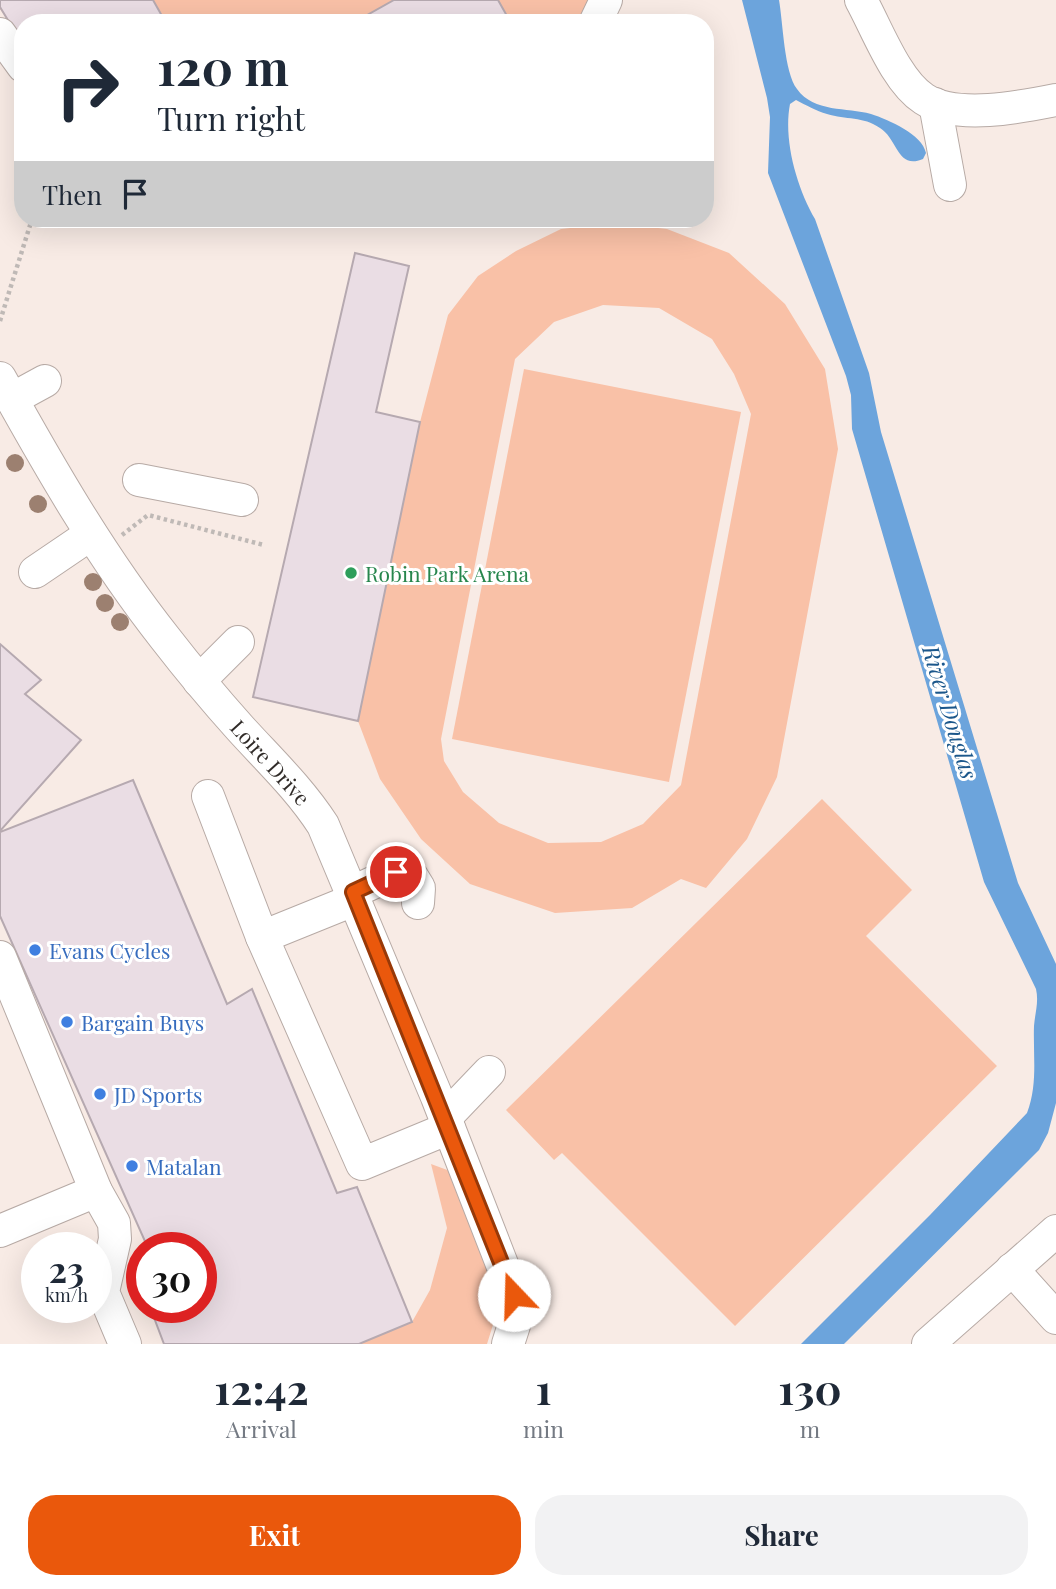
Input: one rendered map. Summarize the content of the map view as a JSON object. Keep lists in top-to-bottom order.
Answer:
{
  "streets": {
    "street": ["Loire Drive"]
  },
  "water": ["River Douglas"],
  "places": [
    "Robin Park Arena",
    "Evans Cycles",
    "Bargain Buys",
    "JD Sports",
    "Matalan"
  ],
  "page": {
    "turn": ["120 m", "Turn right"],
    "then": "Then",
    "speed": "23 km/h",
    "limit": "30",
    "eta": [
      "12:42",
      "Arrival",
      "1",
      "min",
      "130",
      "m"
    ],
    "buttons": ["Exit", "Share"]
  }
}
